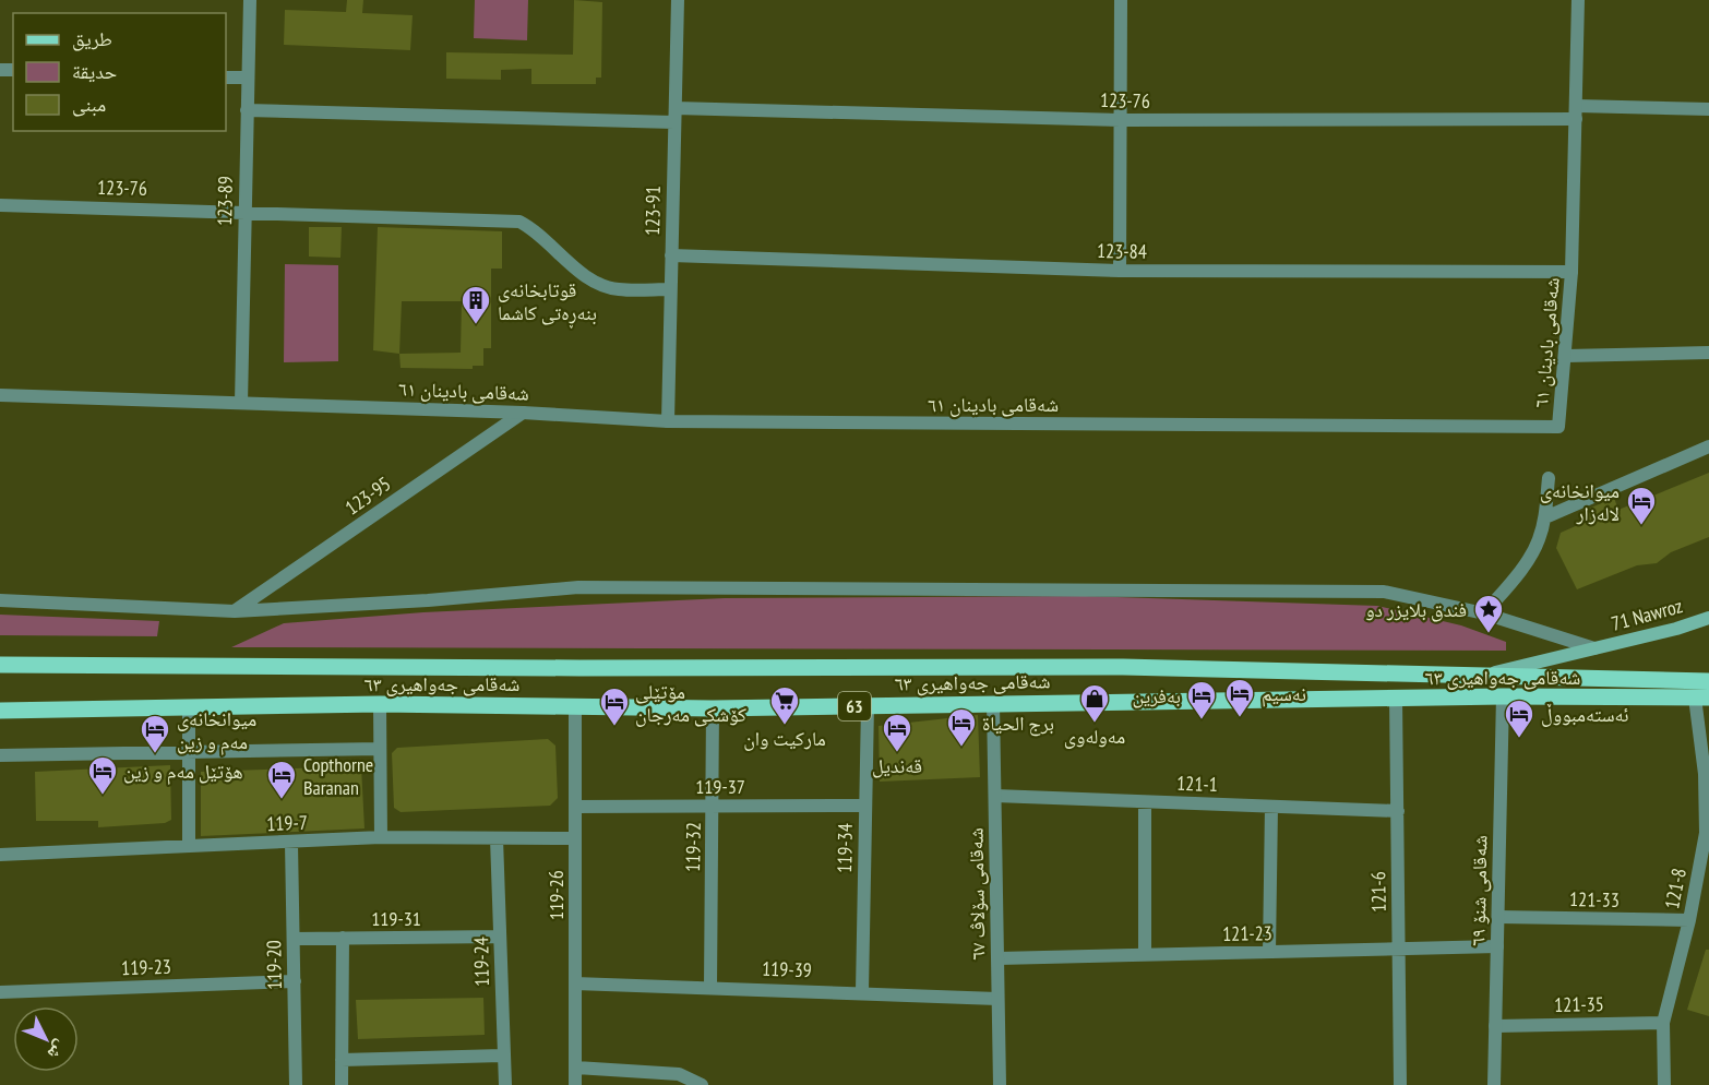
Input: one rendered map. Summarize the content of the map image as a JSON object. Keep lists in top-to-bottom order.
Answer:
{
  "streets": {
    "main road": ["71 Nawroz", "شەقامی جەواهیری ٦٣", "63"],
    "street": [
      "123-76",
      "123-89",
      "123-91",
      "123-84",
      "شەقامی بادینان ٦١",
      "123-95",
      "121-1",
      "119-37",
      "119-7",
      "119-32",
      "119-34",
      "121-8",
      "شەقامی شنۆ ٦٩",
      "121-6",
      "شەقامی سۆلاڤ ٦٧",
      "119-26",
      "121-33",
      "119-31",
      "121-23",
      "119-24",
      "119-20",
      "119-23",
      "119-39",
      "121-35"
    ]
  },
  "crossings": [
    ["123-76", "123-89"],
    ["123-76", "123-91"],
    ["123-76", "شەقامی بادینان ٦١"],
    ["123-89", "شەقامی بادینان ٦١"],
    ["123-91", "123-84"],
    ["123-91", "شەقامی بادینان ٦١"],
    ["123-84", "شەقامی بادینان ٦١"],
    ["شەقامی بادینان ٦١", "123-95"],
    ["71 Nawroz", "شەقامی جەواهیری ٦٣"],
    ["شەقامی جەواهیری ٦٣", "119-32"],
    ["شەقامی جەواهیری ٦٣", "119-34"],
    ["شەقامی جەواهیری ٦٣", "121-8"],
    ["شەقامی جەواهیری ٦٣", "شەقامی شنۆ ٦٩"],
    ["شەقامی جەواهیری ٦٣", "121-6"],
    ["شەقامی جەواهیری ٦٣", "شەقامی سۆلاڤ ٦٧"],
    ["شەقامی جەواهیری ٦٣", "119-26"],
    ["121-1", "121-6"],
    ["121-1", "شەقامی سۆلاڤ ٦٧"],
    ["119-37", "119-32"],
    ["119-37", "119-34"],
    ["119-37", "119-26"],
    ["119-7", "119-26"],
    ["119-7", "119-24"],
    ["119-7", "119-20"],
    ["119-32", "119-39"],
    ["119-34", "119-39"],
    ["121-8", "121-33"],
    ["121-8", "121-35"],
    ["شەقامی شنۆ ٦٩", "121-33"],
    ["شەقامی شنۆ ٦٩", "121-23"],
    ["شەقامی شنۆ ٦٩", "121-35"],
    ["121-6", "121-23"],
    ["شەقامی سۆلاڤ ٦٧", "121-23"],
    ["شەقامی سۆلاڤ ٦٧", "119-39"],
    ["119-26", "119-39"],
    ["119-31", "119-24"],
    ["119-31", "119-20"],
    ["119-20", "119-23"]
  ],
  "places": {
    "building": ["قوتابخانەی بنەڕەتی کاشما"],
    "hotel": [
      "میوانخانەی لالەزار",
      "نەسیم",
      "بەفرین",
      "مۆتێلی کۆشکی مەرجان",
      "ئەستەمبووڵ",
      "برج الحياة",
      "قەندیل",
      "میوانخانەی مەم و زین",
      "هۆتێل مەم و زین",
      "Copthorne Baranan"
    ],
    "place": ["فندق بلايزر دو"],
    "shop": ["مەولەوی"],
    "supermarket": ["ماركيت وان"]
  },
  "legend": ["طريق", "حديقة", "مبنى"],
  "north": "bottom right"
}
